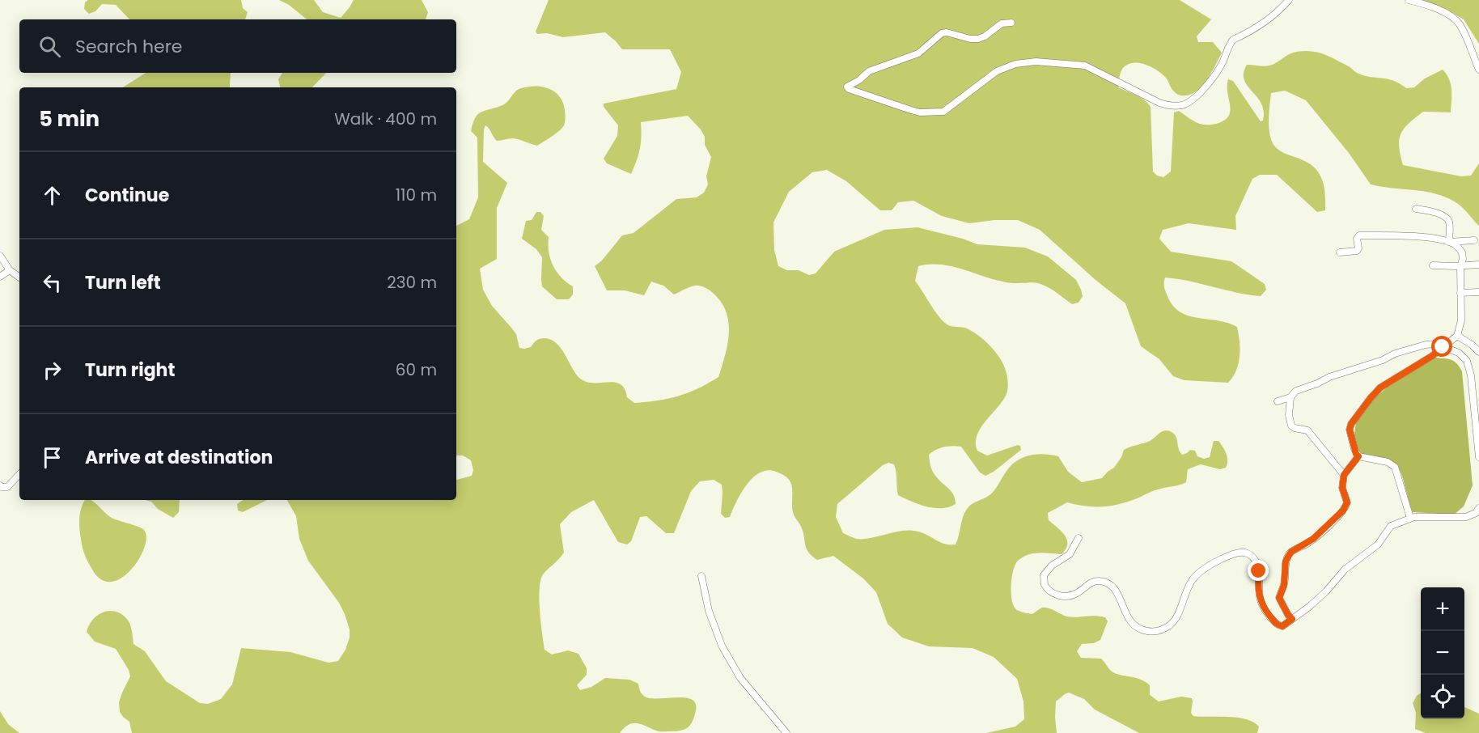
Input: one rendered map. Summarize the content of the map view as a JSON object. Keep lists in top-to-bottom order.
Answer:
{
  "page": {
    "search": "Search here",
    "heading": ["5 min", "Walk · 400 m"],
    "list": [
      ["Continue", "110 m"],
      ["Turn left", "230 m"],
      ["Turn right", "60 m"],
      "Arrive at destination"
    ],
    "map_buttons": ["+", "−"]
  }
}
